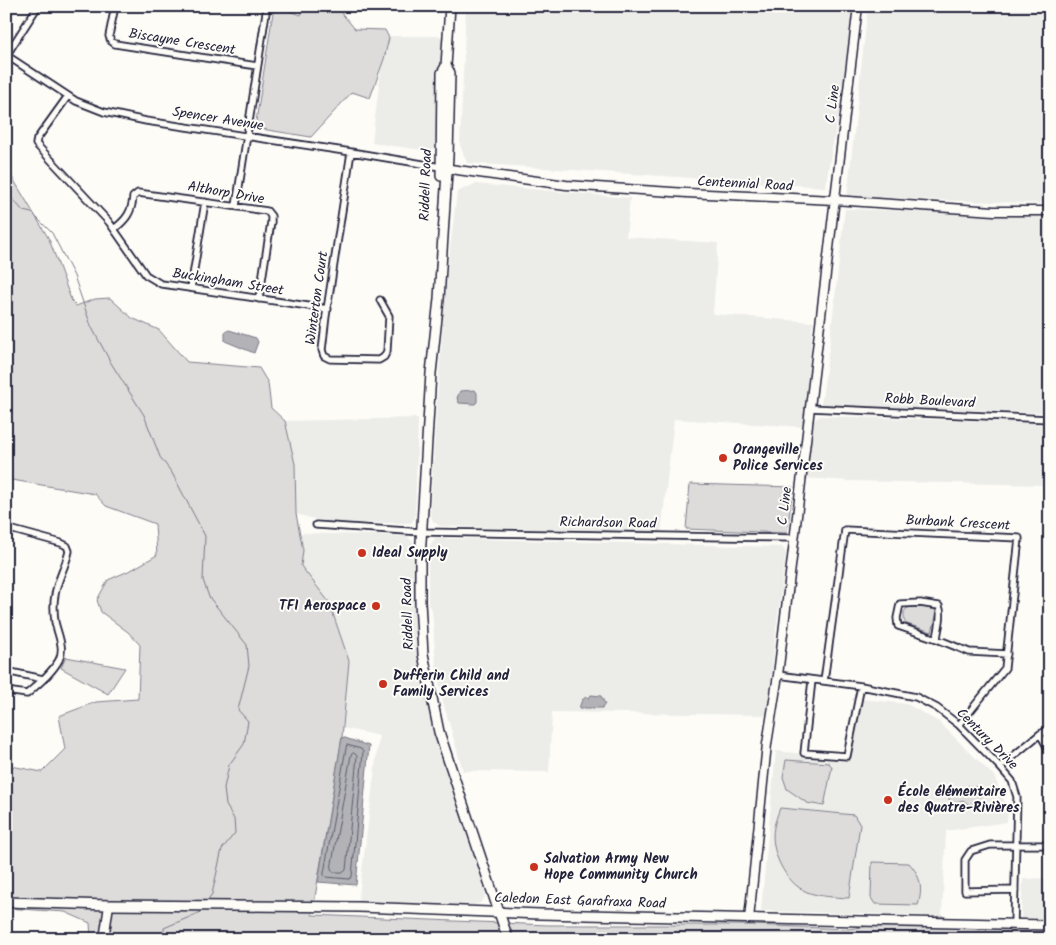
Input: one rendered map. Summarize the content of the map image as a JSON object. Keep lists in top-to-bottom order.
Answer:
{
  "streets": {
    "main road": ["Riddell Road", "Caledon East Garafraxa Road"],
    "street": [
      "Biscayne Crescent",
      "C Line",
      "Spencer Avenue",
      "Centennial Road",
      "Althorp Drive",
      "Buckingham Street",
      "Winterton Court",
      "Robb Boulevard",
      "Richardson Road",
      "Burbank Crescent",
      "Century Drive"
    ]
  },
  "crossings": [
    ["C Line", "Centennial Road"],
    ["C Line", "Robb Boulevard"],
    ["C Line", "Richardson Road"],
    ["C Line", "Century Drive"],
    ["C Line", "Caledon East Garafraxa Road"],
    ["Spencer Avenue", "Centennial Road"],
    ["Spencer Avenue", "Riddell Road"],
    ["Spencer Avenue", "Buckingham Street"],
    ["Spencer Avenue", "Winterton Court"],
    ["Centennial Road", "Riddell Road"],
    ["Riddell Road", "Richardson Road"],
    ["Riddell Road", "Caledon East Garafraxa Road"],
    ["Althorp Drive", "Buckingham Street"],
    ["Buckingham Street", "Winterton Court"],
    ["Burbank Crescent", "Century Drive"],
    ["Century Drive", "Caledon East Garafraxa Road"]
  ],
  "places": [
    "Orangeville Police Services",
    "Ideal Supply",
    "TFI Aerospace",
    "Dufferin Child and Family Services",
    "École élémentaire des Quatre-Rivières",
    "Salvation Army New Hope Community Church"
  ]
}
